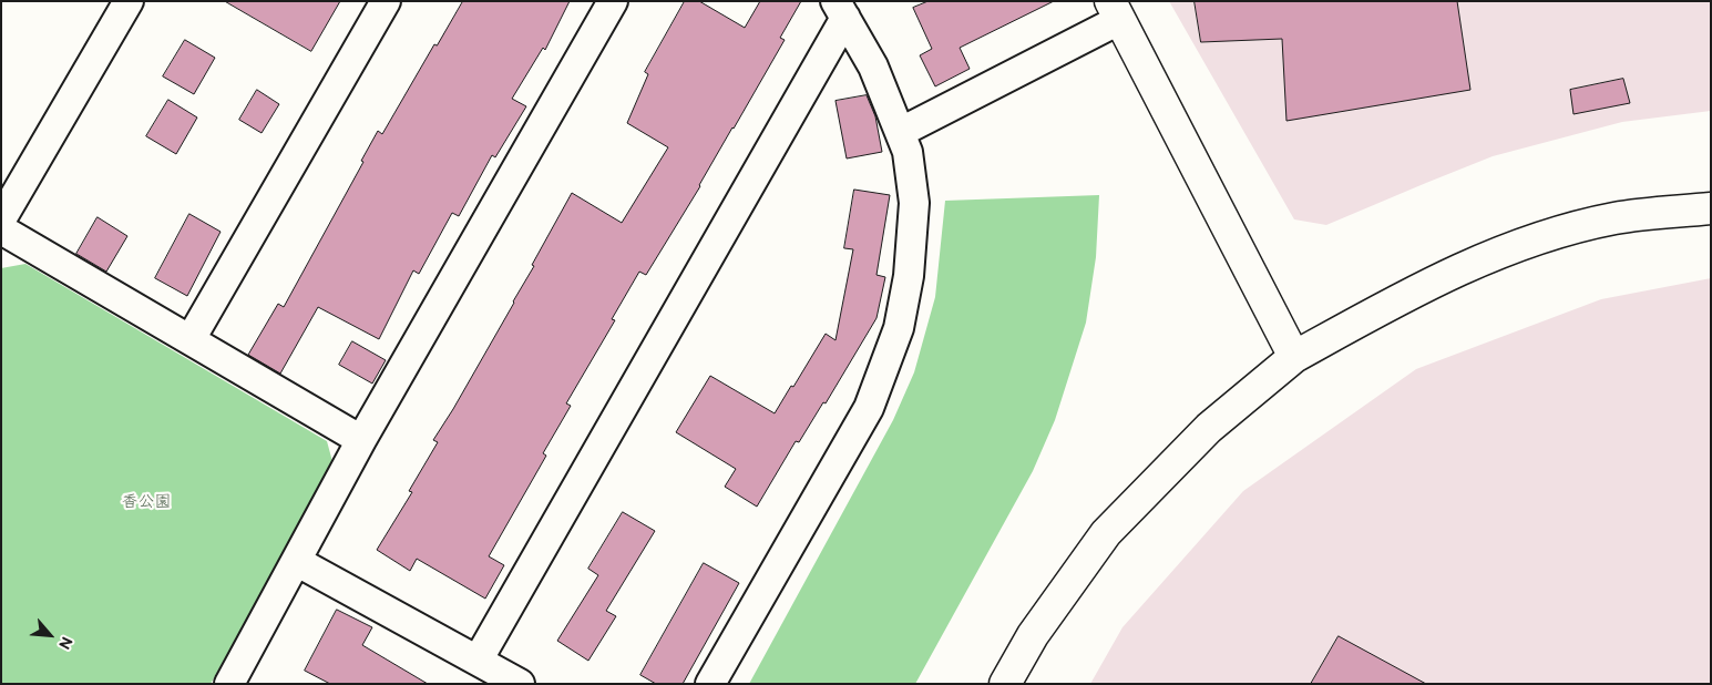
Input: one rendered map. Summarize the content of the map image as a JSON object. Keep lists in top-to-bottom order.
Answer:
{
  "parks": ["香公園"],
  "north": "bottom right"
}
